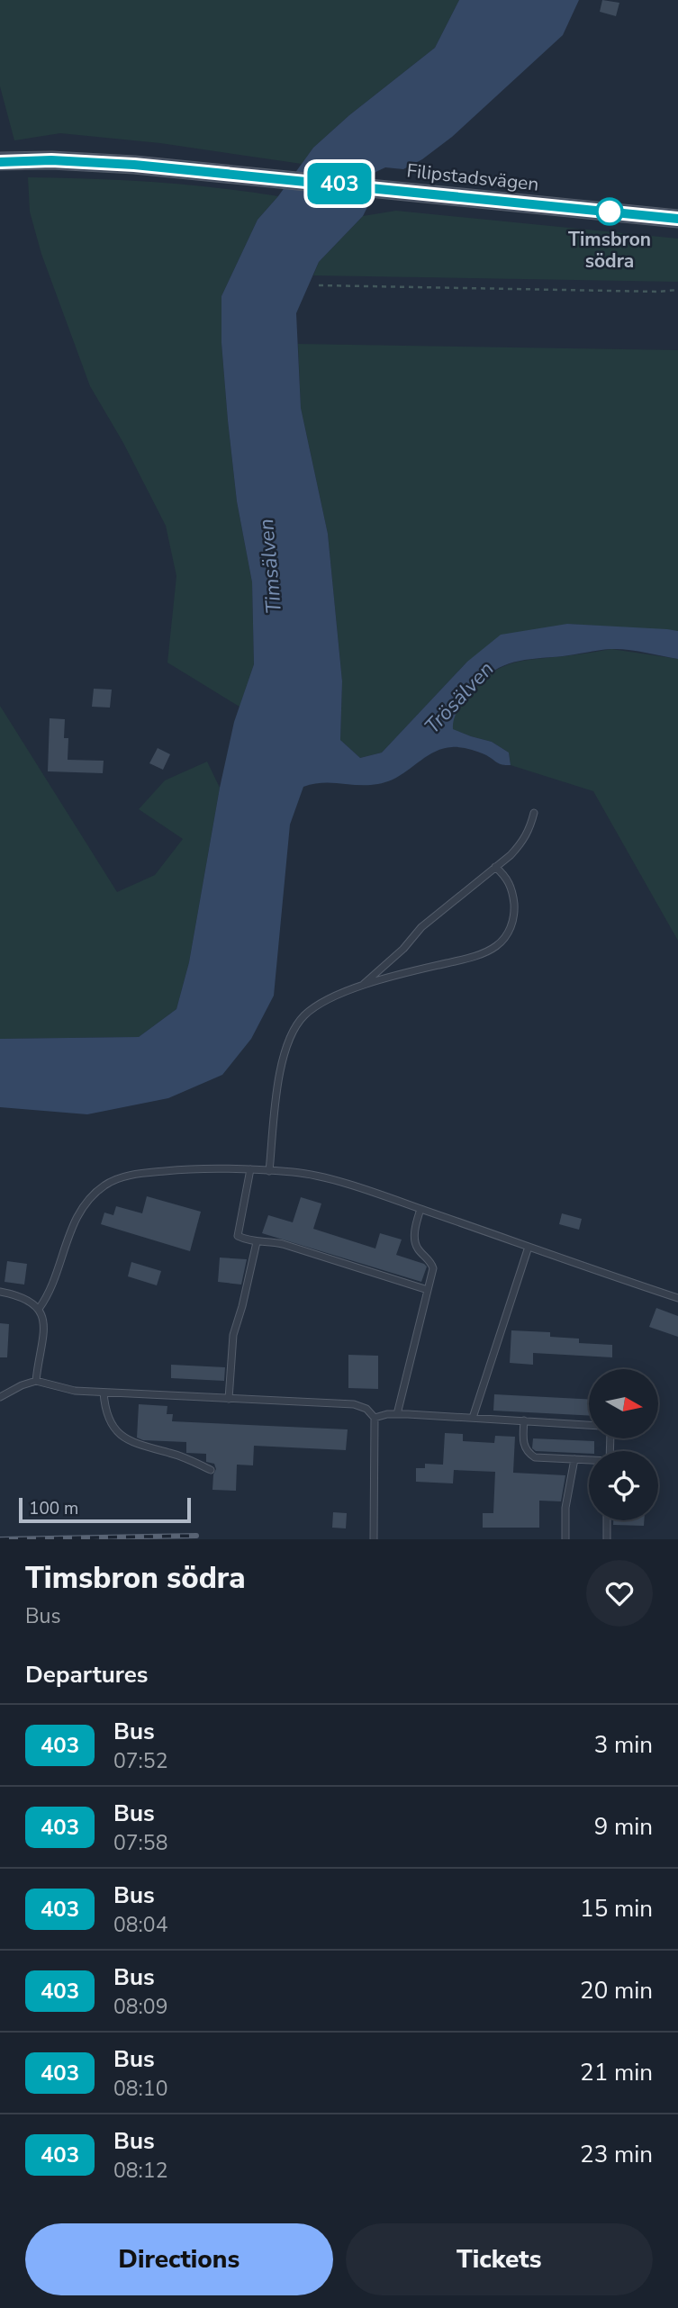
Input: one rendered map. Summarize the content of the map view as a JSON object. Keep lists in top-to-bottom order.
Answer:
{
  "streets": {
    "main road": ["Filipstadsvägen"]
  },
  "water": ["Timsälven", "Trösälven"],
  "places": ["Timsbron södra"],
  "lines": ["bus line 403"],
  "scale_bar": "100 m",
  "north": "right",
  "page": {
    "on_map": "403",
    "scale": "100 m",
    "heading": [
      ["Timsbron södra", "Bus"],
      "Departures"
    ],
    "list": [
      {
        "mark": "403",
        "name": "Bus",
        "note": "07:52",
        "value": "3 min"
      },
      {
        "mark": "403",
        "name": "Bus",
        "note": "07:58",
        "value": "9 min"
      },
      {
        "mark": "403",
        "name": "Bus",
        "note": "08:04",
        "value": "15 min"
      },
      {
        "mark": "403",
        "name": "Bus",
        "note": "08:09",
        "value": "20 min"
      },
      {
        "mark": "403",
        "name": "Bus",
        "note": "08:10",
        "value": "21 min"
      },
      {
        "mark": "403",
        "name": "Bus",
        "note": "08:12",
        "value": "23 min"
      }
    ],
    "buttons": ["Directions", "Tickets"]
  }
}
